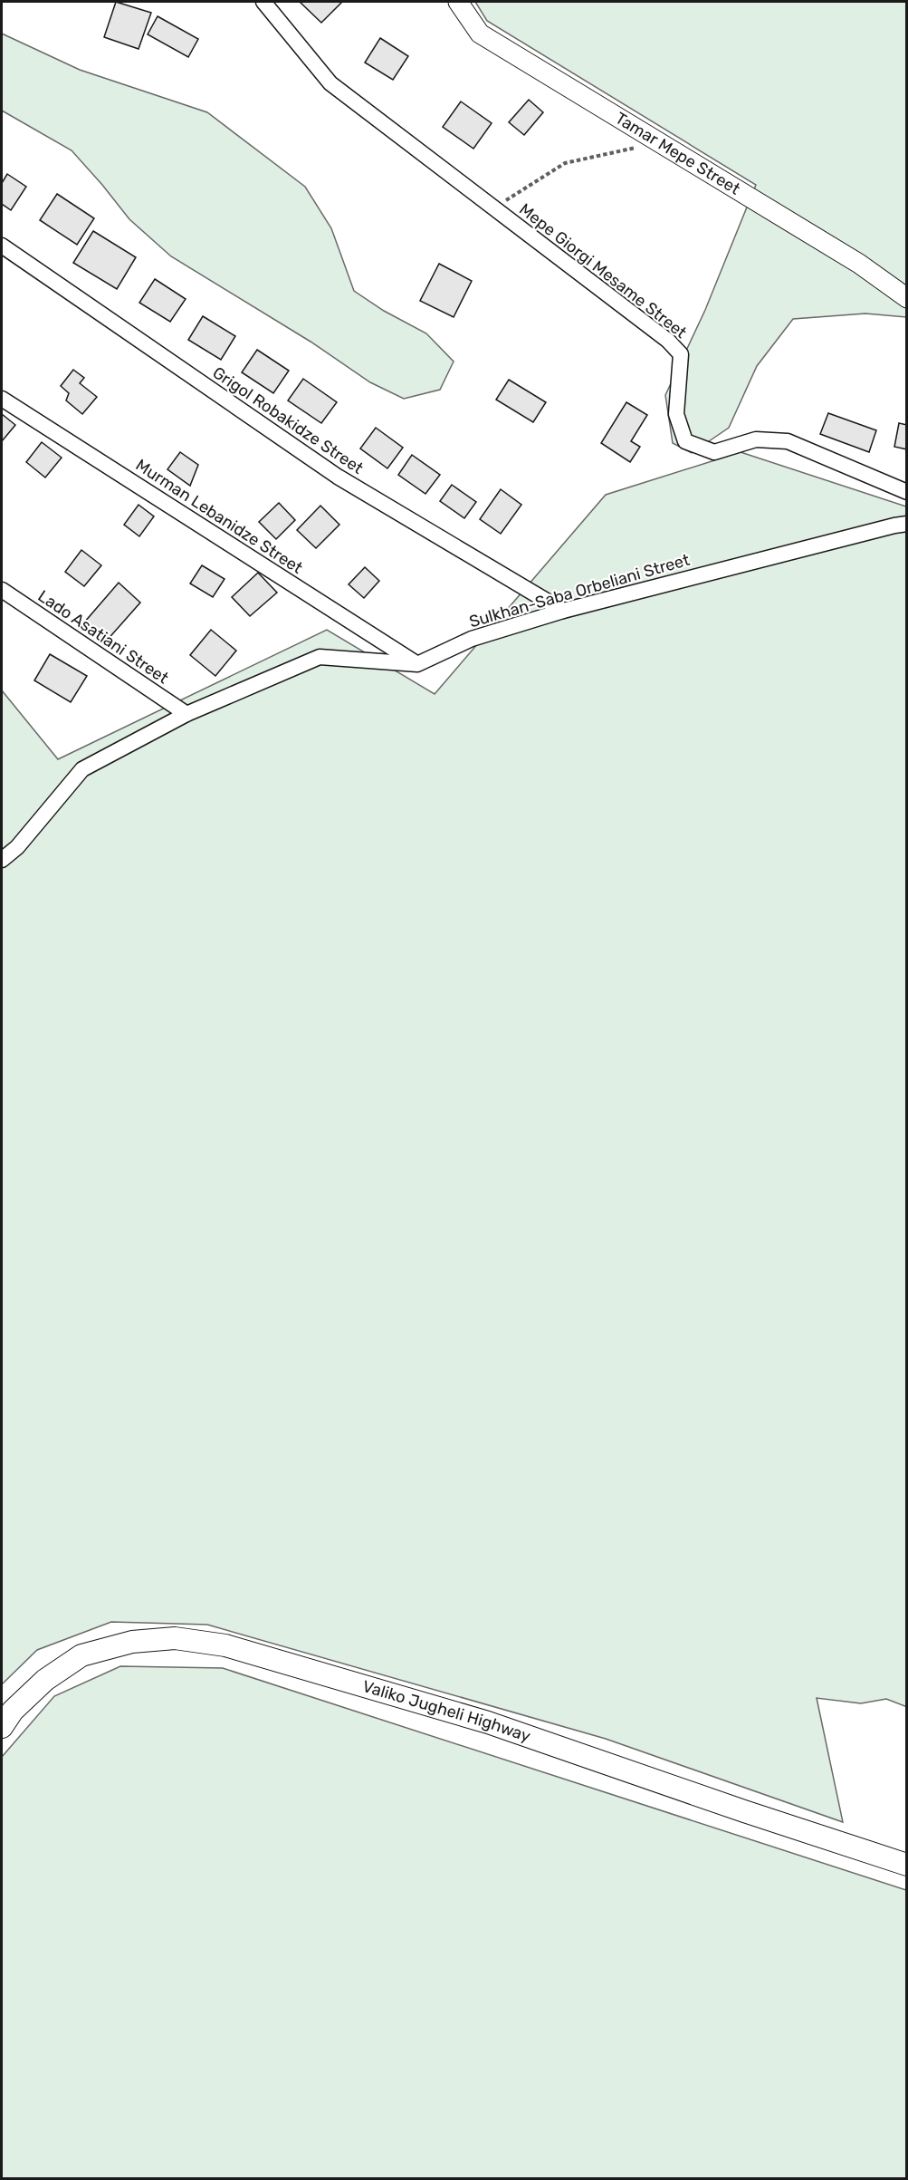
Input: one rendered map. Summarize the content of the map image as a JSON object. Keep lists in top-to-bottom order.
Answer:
{
  "streets": {
    "main road": ["Valiko Jugheli Highway"],
    "street": [
      "Tamar Mepe Street",
      "Mepe Giorgi Mesame Street",
      "Grigol Robakidze Street",
      "Murman Lebanidze Street",
      "Sulkhan-Saba Orbeliani Street",
      "Lado Asatiani Street"
    ]
  },
  "crossings": [
    ["Grigol Robakidze Street", "Sulkhan-Saba Orbeliani Street"],
    ["Murman Lebanidze Street", "Sulkhan-Saba Orbeliani Street"],
    ["Sulkhan-Saba Orbeliani Street", "Lado Asatiani Street"]
  ]
}
